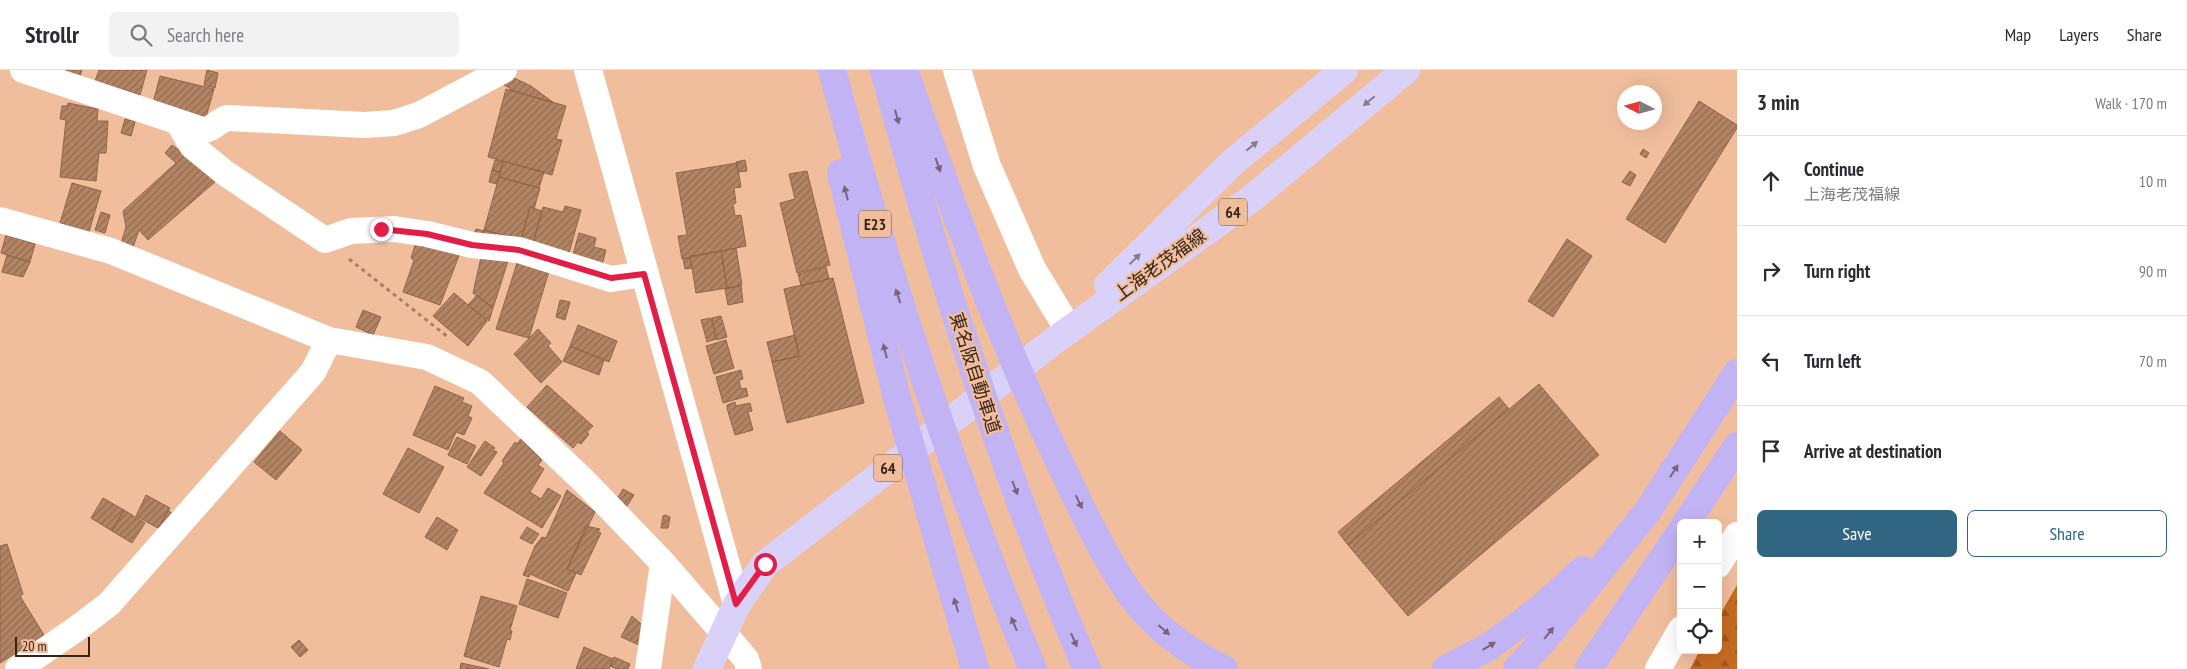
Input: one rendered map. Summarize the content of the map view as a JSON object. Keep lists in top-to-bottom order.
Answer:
{
  "streets": {
    "highway": ["E23", "東名阪自動車道"],
    "main road": ["64", "上海老茂福線"]
  },
  "scale_bar": "20 m",
  "north": "left",
  "page": {
    "header": "Strollr",
    "search": "Search here",
    "nav": ["Map", "Layers", "Share"],
    "heading": ["3 min", "Walk · 170 m"],
    "list": [
      ["Continue", "上海老茂福線", "10 m"],
      ["Turn right", "90 m"],
      ["Turn left", "70 m"],
      "Arrive at destination"
    ],
    "buttons": ["Save", "Share"],
    "map_buttons": ["+", "−"],
    "scale": "20 m"
  }
}
